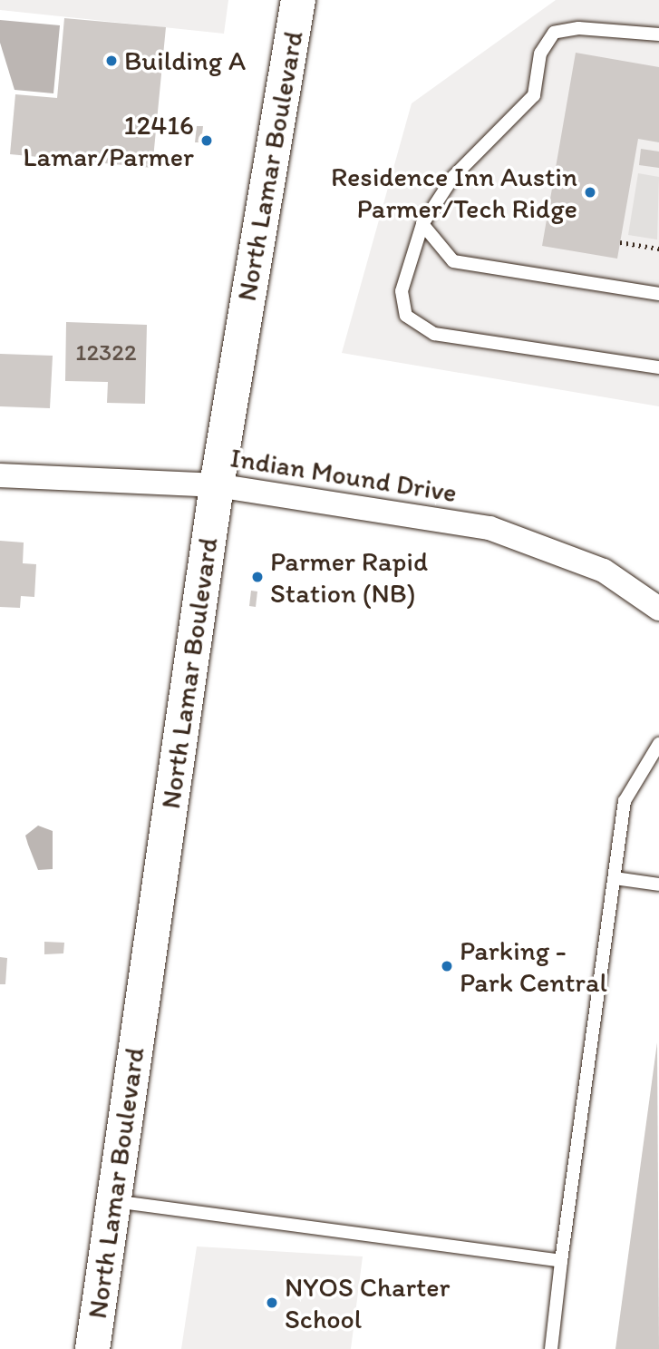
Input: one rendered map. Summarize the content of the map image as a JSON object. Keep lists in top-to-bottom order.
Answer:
{
  "streets": {
    "main road": ["North Lamar Boulevard"],
    "street": ["Indian Mound Drive"]
  },
  "crossings": [
    ["North Lamar Boulevard", "Indian Mound Drive"]
  ],
  "places": [
    "Building A",
    "12416 Lamar/Parmer",
    "Residence Inn Austin Parmer/Tech Ridge",
    "Parmer Rapid Station (NB)",
    "Parking - Park Central",
    "NYOS Charter School"
  ],
  "house_numbers": ["12322"]
}
